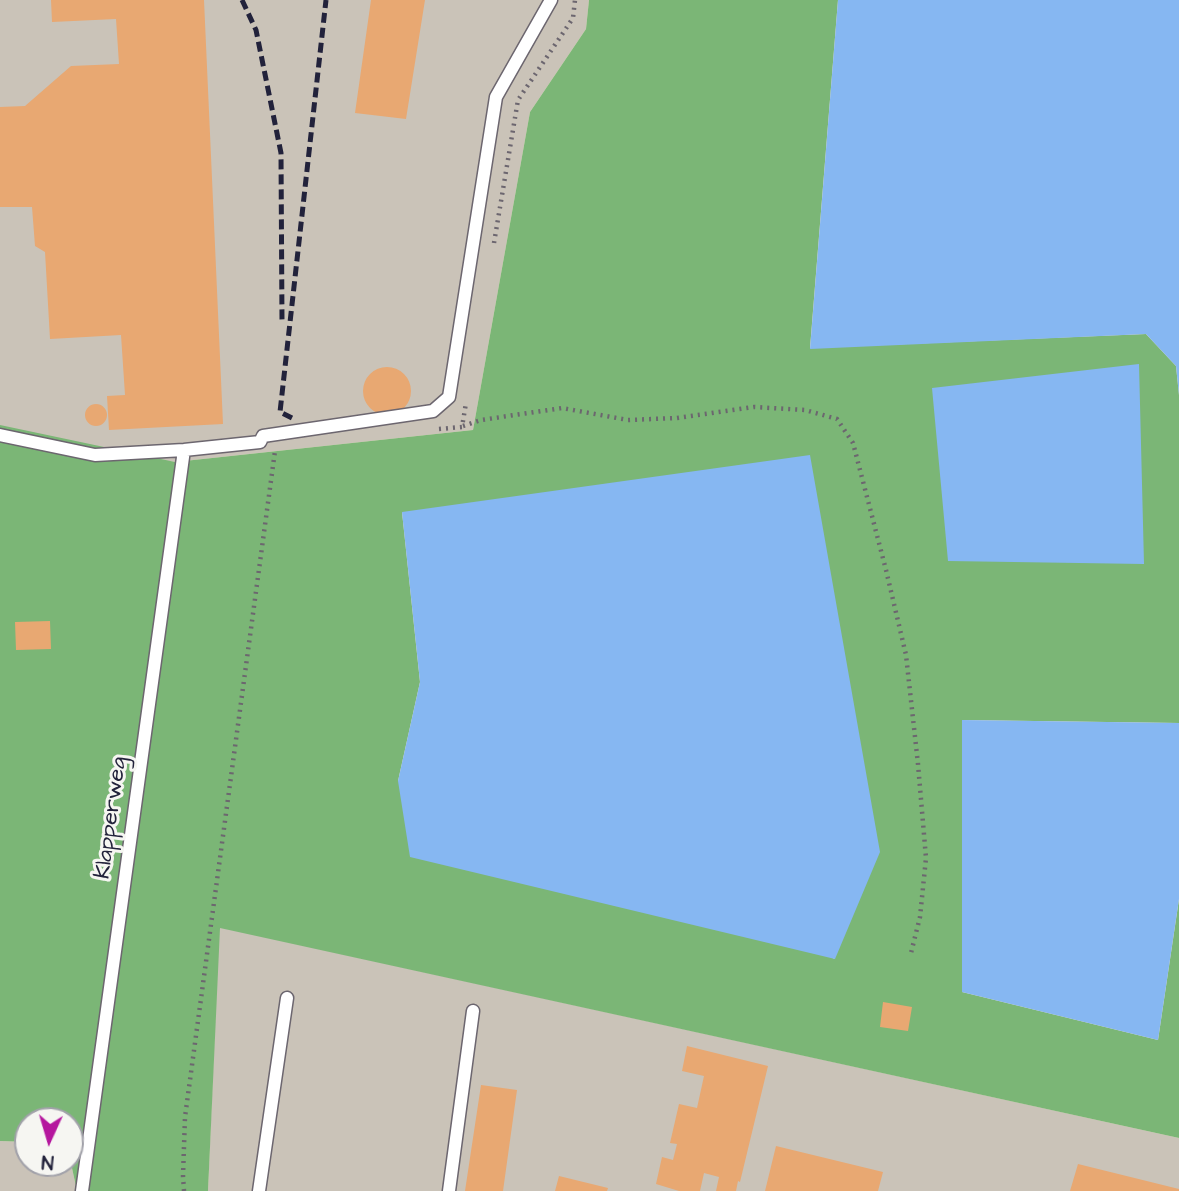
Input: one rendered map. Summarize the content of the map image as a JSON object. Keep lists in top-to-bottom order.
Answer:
{
  "streets": {
    "lane": ["Klapperweg"]
  },
  "north": "bottom"
}
